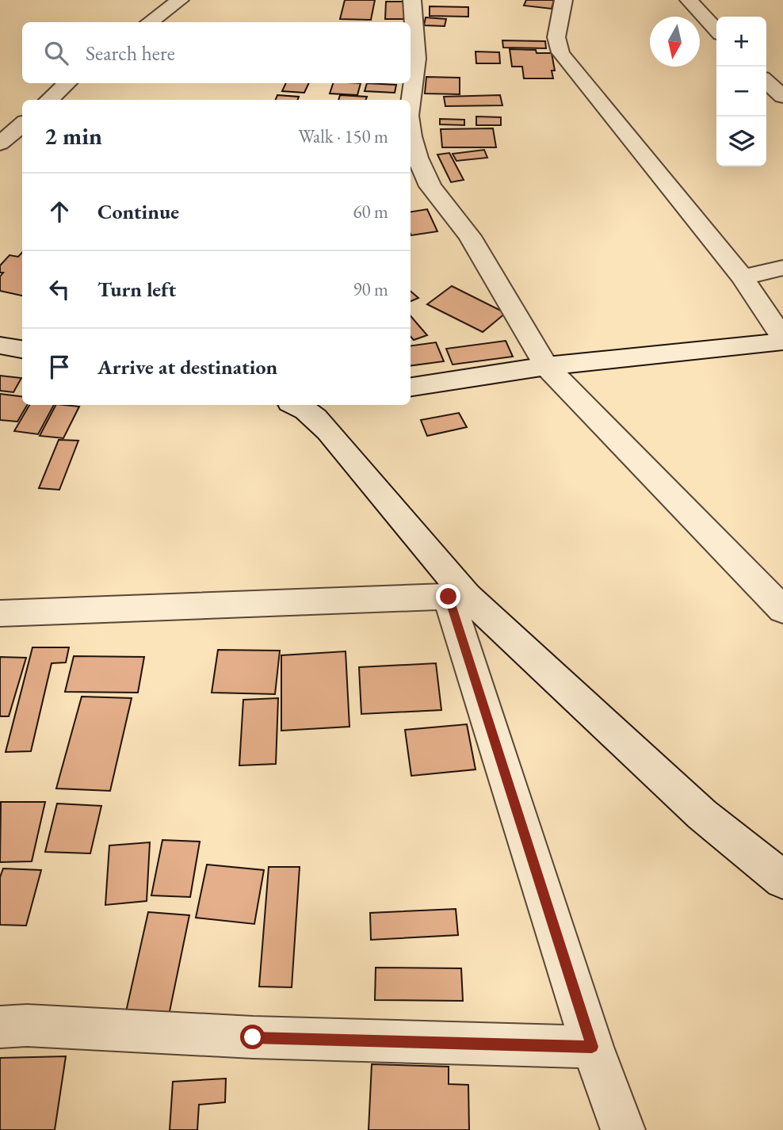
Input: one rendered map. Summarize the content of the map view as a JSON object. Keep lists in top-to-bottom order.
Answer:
{
  "north": "bottom",
  "page": {
    "map_buttons": ["+", "−"],
    "search": "Search here",
    "heading": ["2 min", "Walk · 150 m"],
    "list": [
      ["Continue", "60 m"],
      ["Turn left", "90 m"],
      "Arrive at destination"
    ]
  }
}
